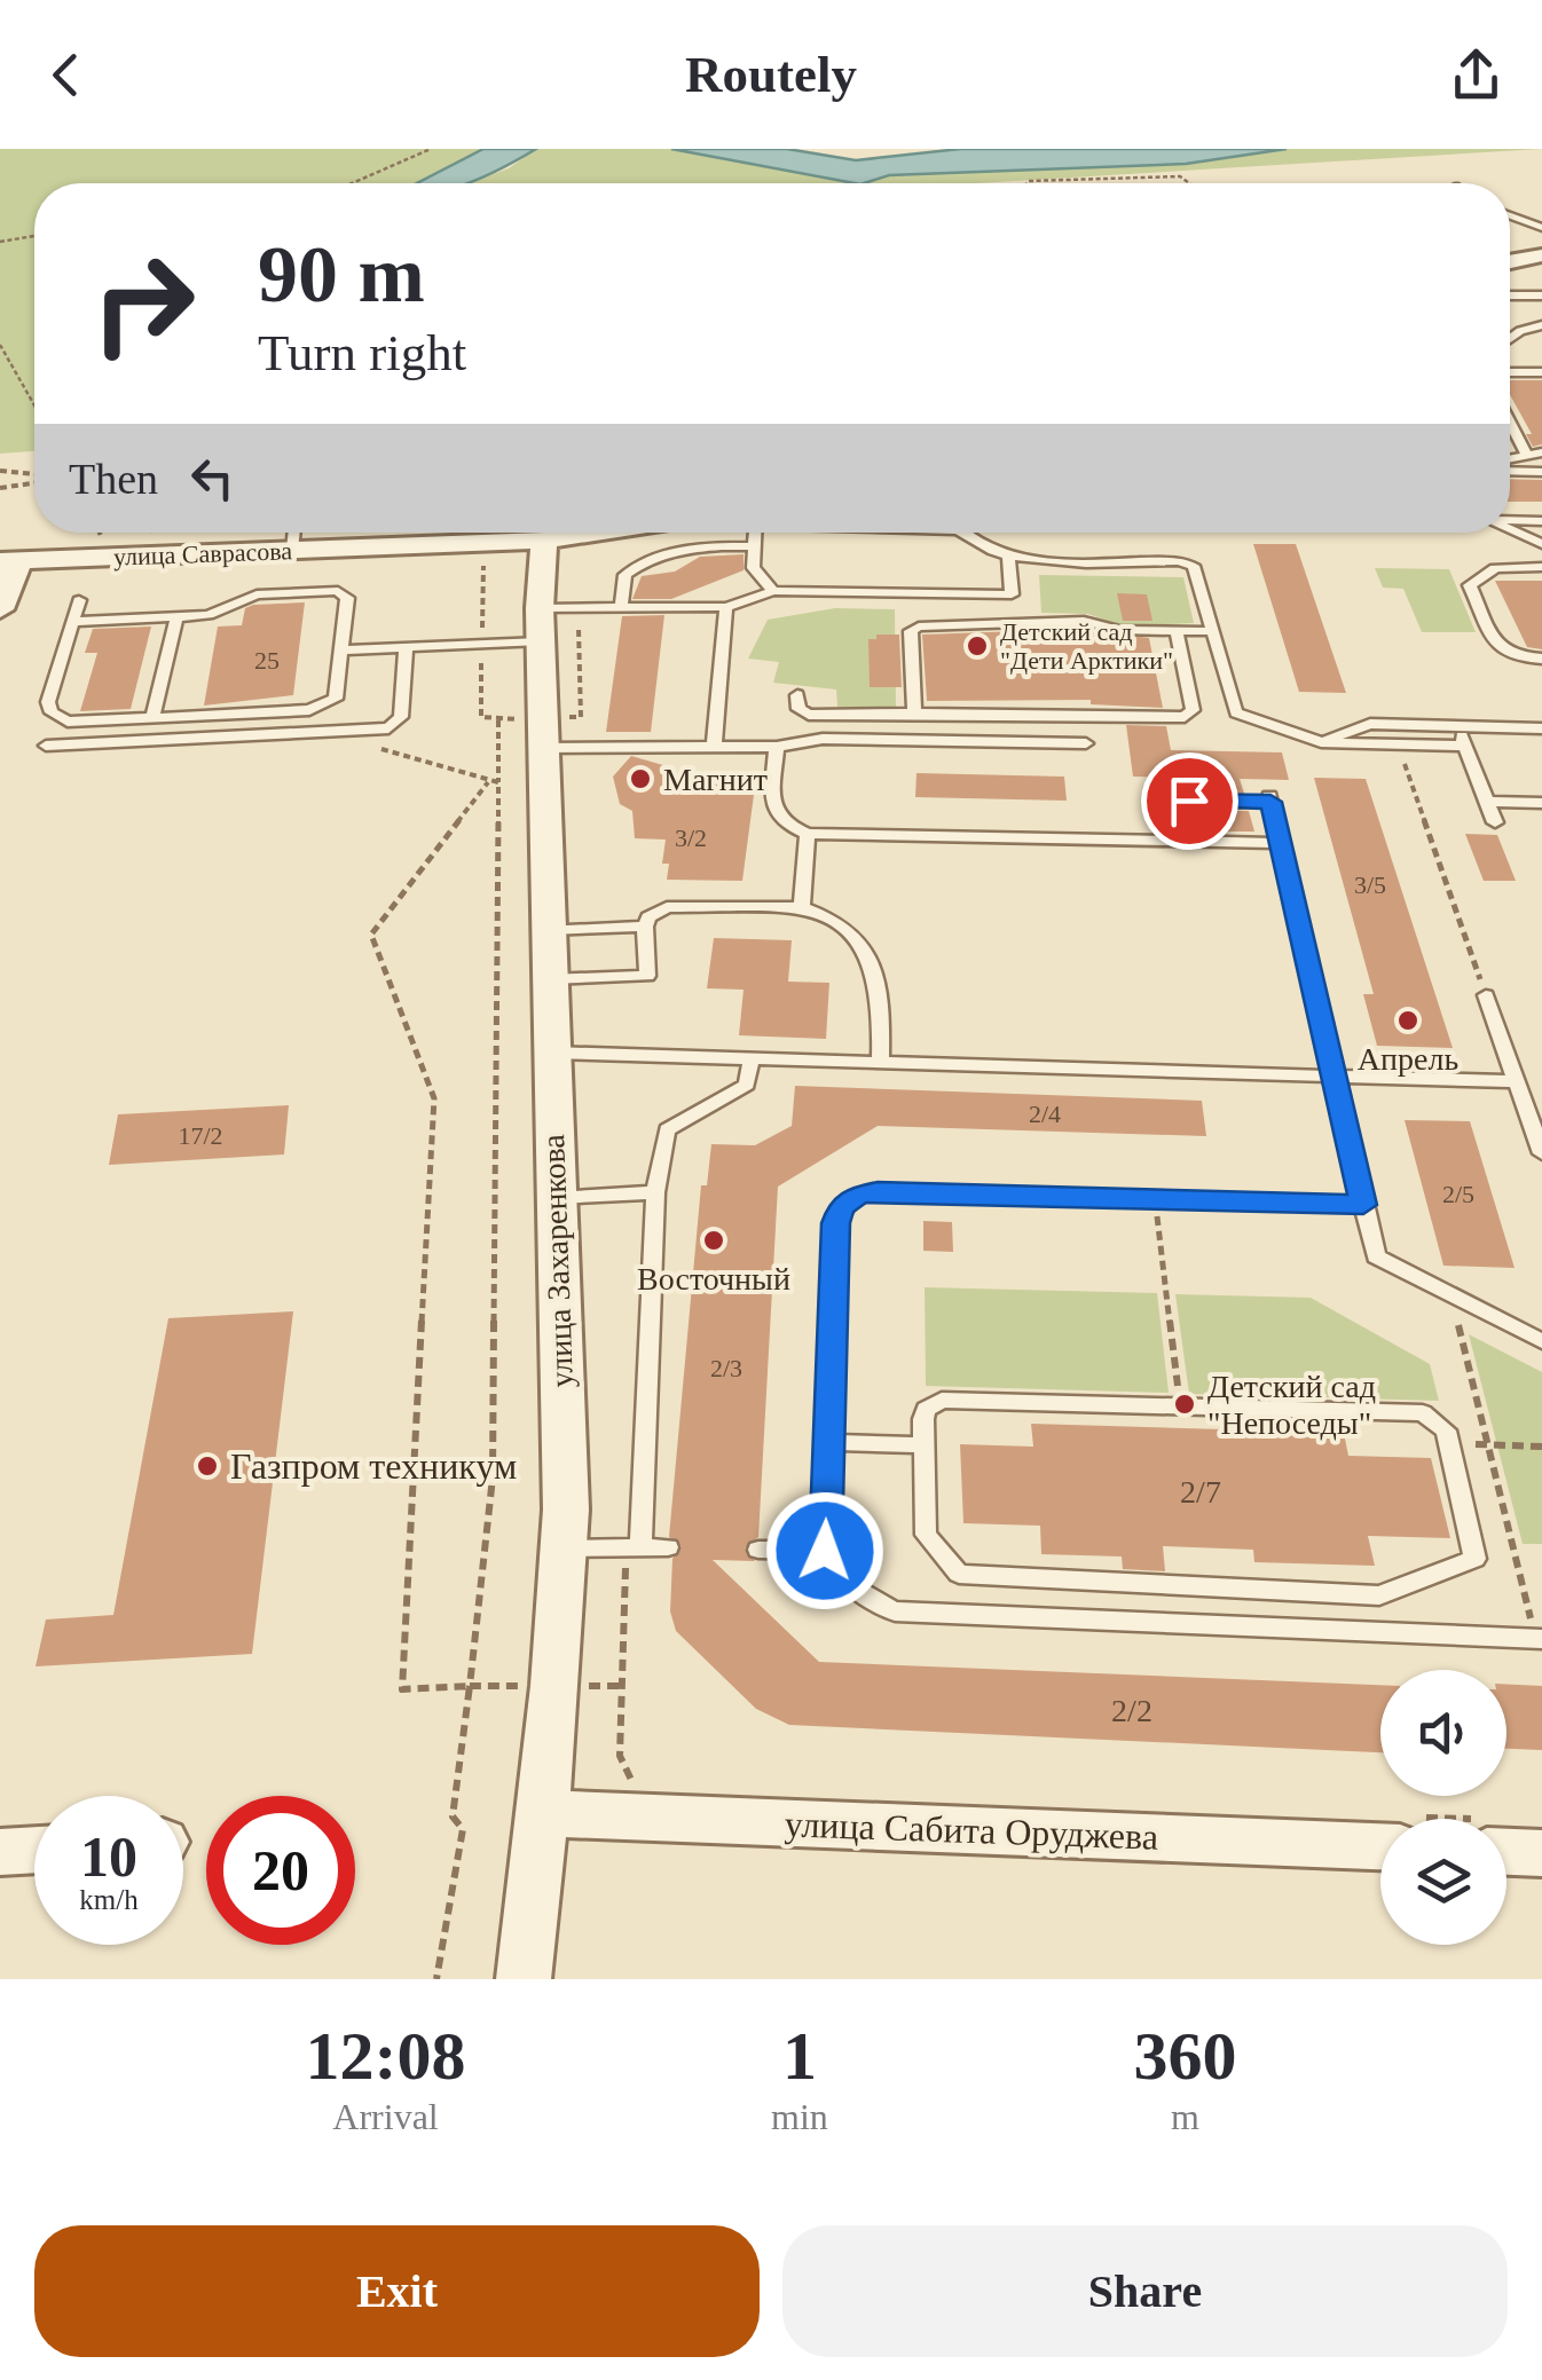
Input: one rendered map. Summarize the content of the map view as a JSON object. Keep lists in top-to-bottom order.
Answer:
{
  "streets": {
    "street": ["улица Саврасова", "улица Захаренкова", "улица Сабита Оруджева"]
  },
  "crossings": [
    ["улица Саврасова", "улица Захаренкова"],
    ["улица Захаренкова", "улица Сабита Оруджева"]
  ],
  "places": [
    "Детский сад \"Дети Арктики\"",
    "Магнит",
    "Апрель",
    "Восточный",
    "Детский сад \"Непоседы\"",
    "Газпром техникум"
  ],
  "house_numbers": [
    "25",
    "3/2",
    "3/5",
    "2/4",
    "17/2",
    "2/5",
    "2/3",
    "2/7",
    "2/2"
  ],
  "page": {
    "header": "Routely",
    "turn": ["90 m", "Turn right"],
    "then": "Then",
    "speed": "10 km/h",
    "limit": "20",
    "eta": [
      "12:08",
      "Arrival",
      "1",
      "min",
      "360",
      "m"
    ],
    "buttons": ["Exit", "Share"]
  }
}
